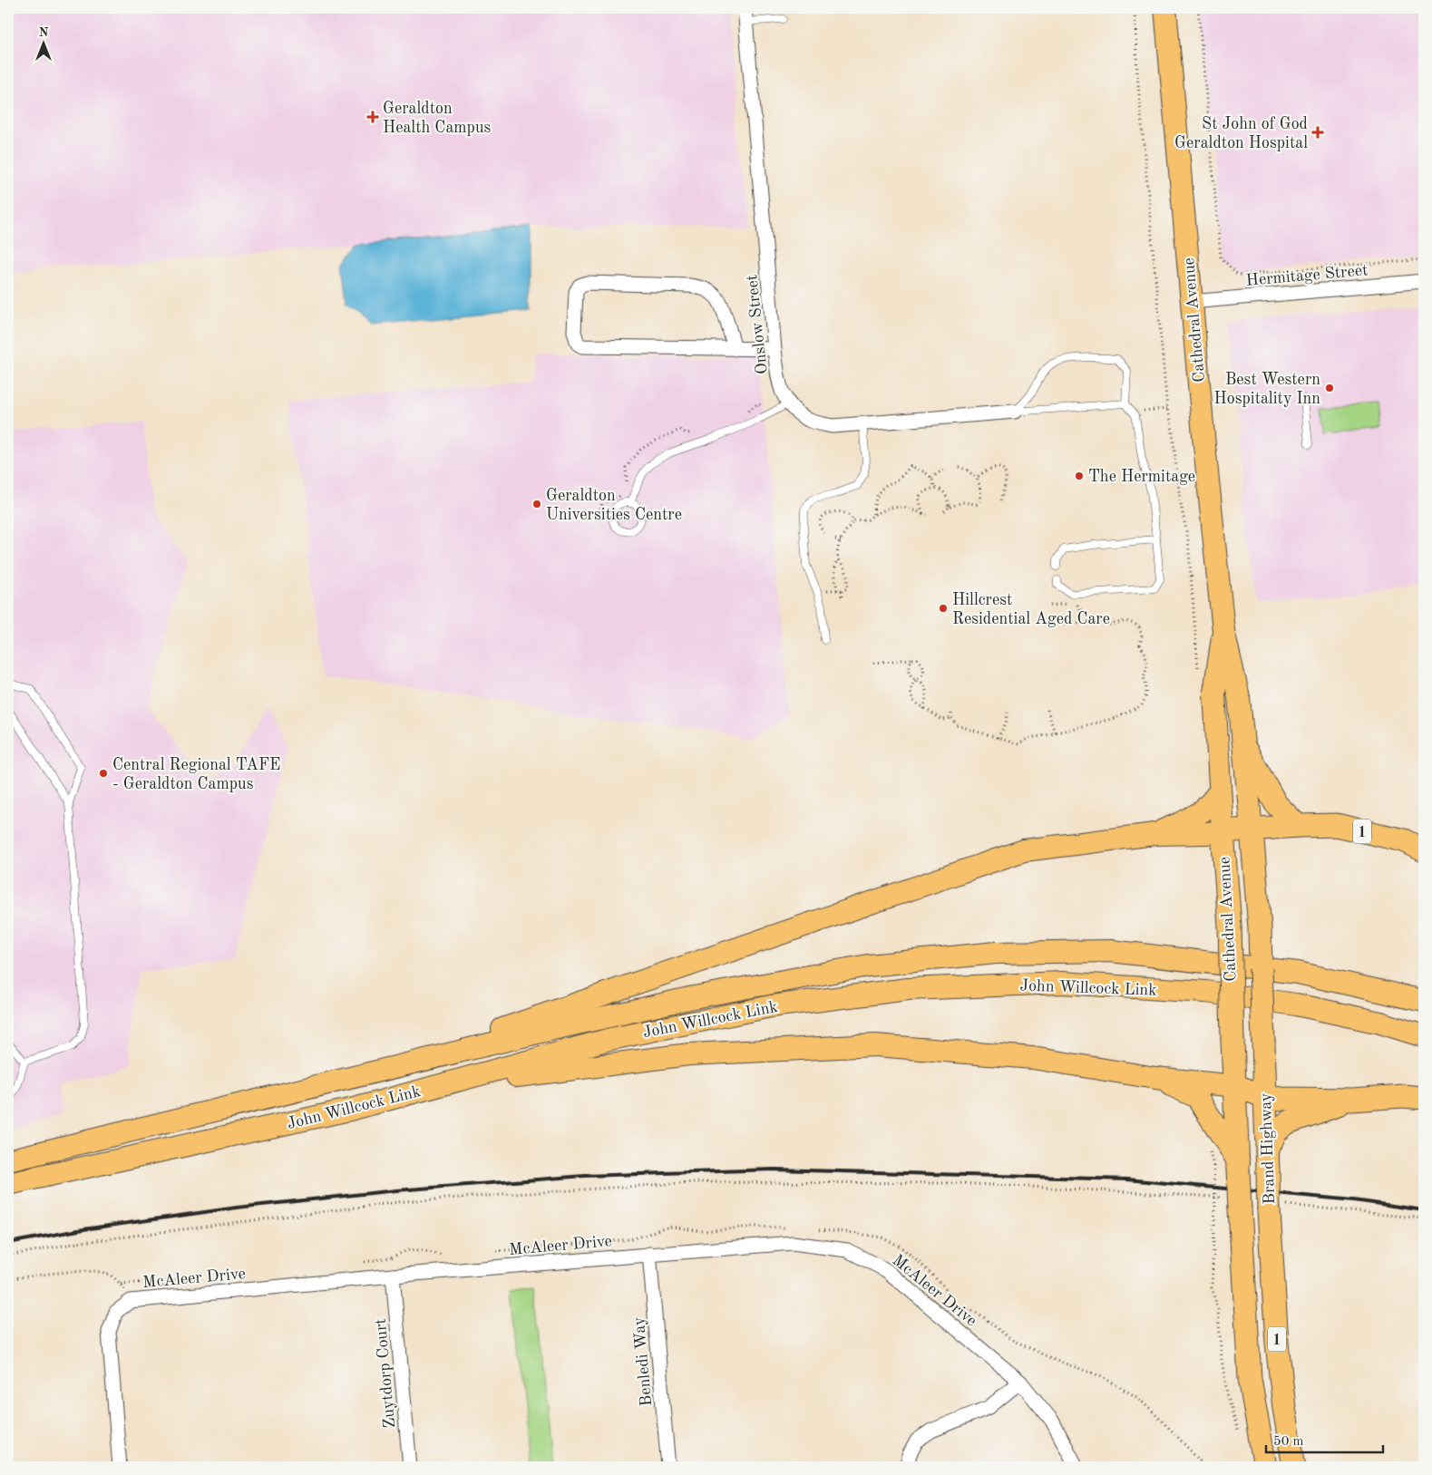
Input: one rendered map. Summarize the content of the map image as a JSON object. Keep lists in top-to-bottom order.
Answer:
{
  "streets": {
    "highway": ["Cathedral Avenue", "1", "Brand Highway"],
    "main road": ["John Willcock Link"],
    "street": [
      "Hermitage Street",
      "Onslow Street",
      "McAleer Drive",
      "Benledi Way",
      "Zuytdorp Court"
    ]
  },
  "crossings": [
    ["Hermitage Street", "Cathedral Avenue"],
    ["Cathedral Avenue", "1"],
    ["Cathedral Avenue", "Brand Highway"],
    ["1", "Brand Highway"],
    ["McAleer Drive", "Benledi Way"],
    ["McAleer Drive", "Zuytdorp Court"]
  ],
  "places": {
    "health": ["Geraldton Health Campus", "St John of God Geraldton Hospital"],
    "other": [
      "Best Western Hospitality Inn",
      "The Hermitage",
      "Geraldton Universities Centre",
      "Hillcrest Residential Aged Care",
      "Central Regional TAFE - Geraldton Campus"
    ]
  },
  "scale_bar": "50 m",
  "north": "top"
}
